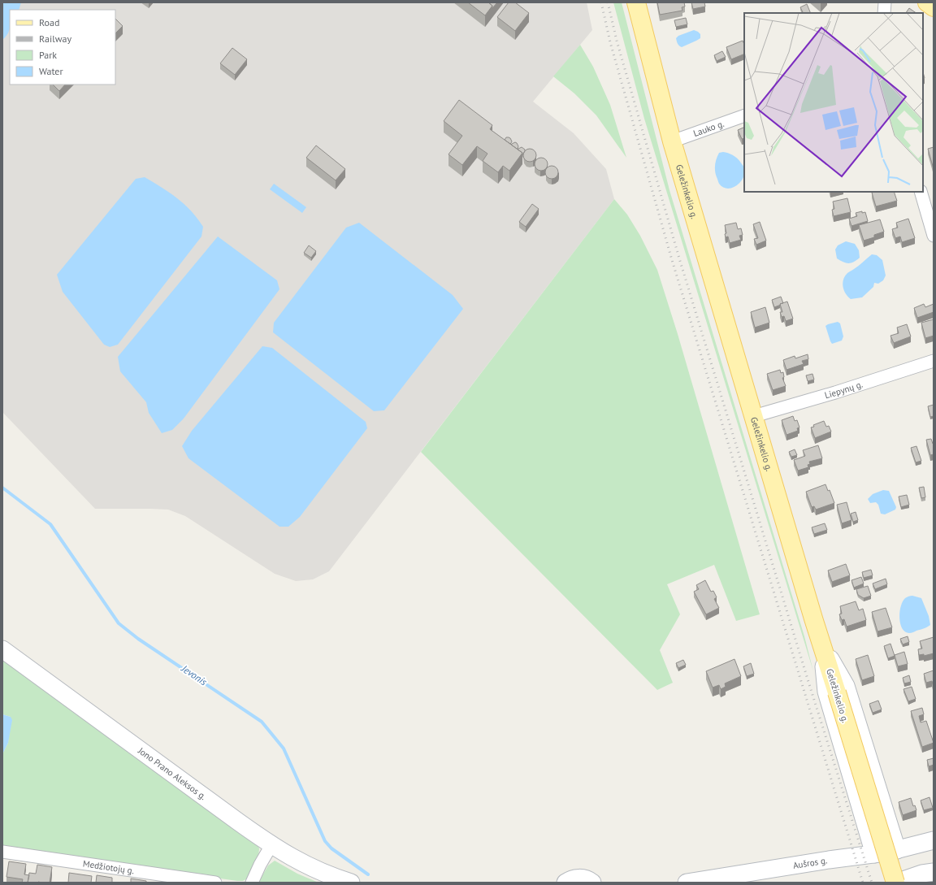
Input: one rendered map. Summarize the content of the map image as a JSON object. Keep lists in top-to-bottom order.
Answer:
{
  "streets": {
    "main road": ["Geležinkelio g."],
    "street": [
      "Lauko g.",
      "Liepynų g.",
      "Jono Prano Aleksos g.",
      "Aušros g.",
      "Medžiotojų g."
    ]
  },
  "crossings": [
    ["Lauko g.", "Geležinkelio g."],
    ["Geležinkelio g.", "Liepynų g."]
  ],
  "water": ["Jevonis"],
  "legend": [
    "Road",
    "Railway",
    "Park",
    "Water"
  ]
}
